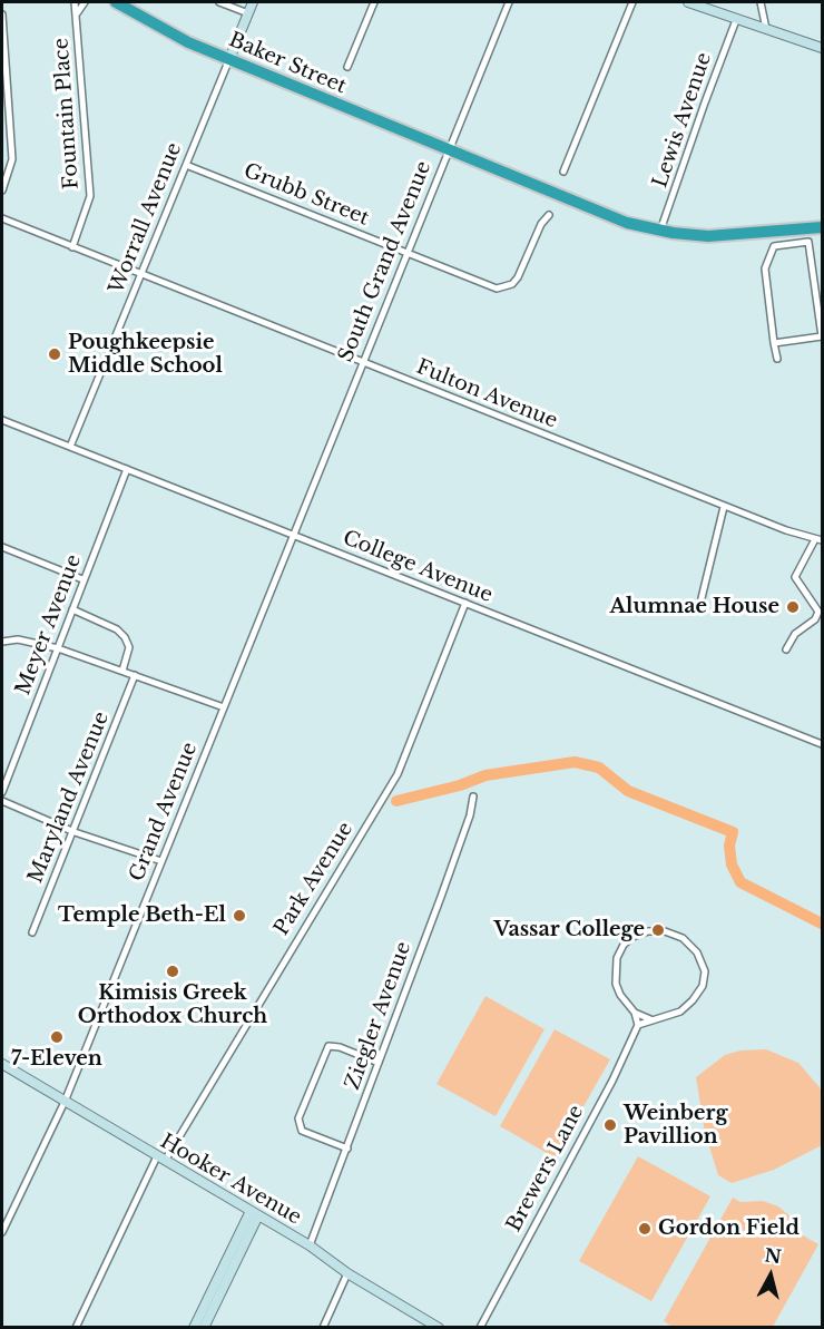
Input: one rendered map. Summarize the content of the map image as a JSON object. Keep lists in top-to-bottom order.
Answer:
{
  "streets": {
    "highway": ["Baker Street"],
    "street": [
      "Fountain Place",
      "Lewis Avenue",
      "Grubb Street",
      "Worrall Avenue",
      "South Grand Avenue",
      "Fulton Avenue",
      "College Avenue",
      "Meyer Avenue",
      "Maryland Avenue",
      "Grand Avenue",
      "Park Avenue",
      "Ziegler Avenue",
      "Brewers Lane",
      "Hooker Avenue"
    ]
  },
  "crossings": [
    ["Baker Street", "Lewis Avenue"],
    ["Baker Street", "Worrall Avenue"],
    ["Baker Street", "South Grand Avenue"],
    ["Fountain Place", "Fulton Avenue"],
    ["Grubb Street", "Worrall Avenue"],
    ["Grubb Street", "South Grand Avenue"],
    ["Worrall Avenue", "Fulton Avenue"],
    ["Worrall Avenue", "College Avenue"],
    ["South Grand Avenue", "Fulton Avenue"],
    ["South Grand Avenue", "College Avenue"],
    ["South Grand Avenue", "Grand Avenue"],
    ["College Avenue", "Meyer Avenue"],
    ["College Avenue", "Grand Avenue"],
    ["College Avenue", "Park Avenue"],
    ["Grand Avenue", "Hooker Avenue"],
    ["Park Avenue", "Hooker Avenue"],
    ["Ziegler Avenue", "Hooker Avenue"]
  ],
  "places": [
    "Poughkeepsie Middle School",
    "Alumnae House",
    "Temple Beth-El",
    "Vassar College",
    "Kimisis Greek Orthodox Church",
    "7-Eleven",
    "Weinberg Pavillion",
    "Gordon Field"
  ],
  "north": "top"
}
